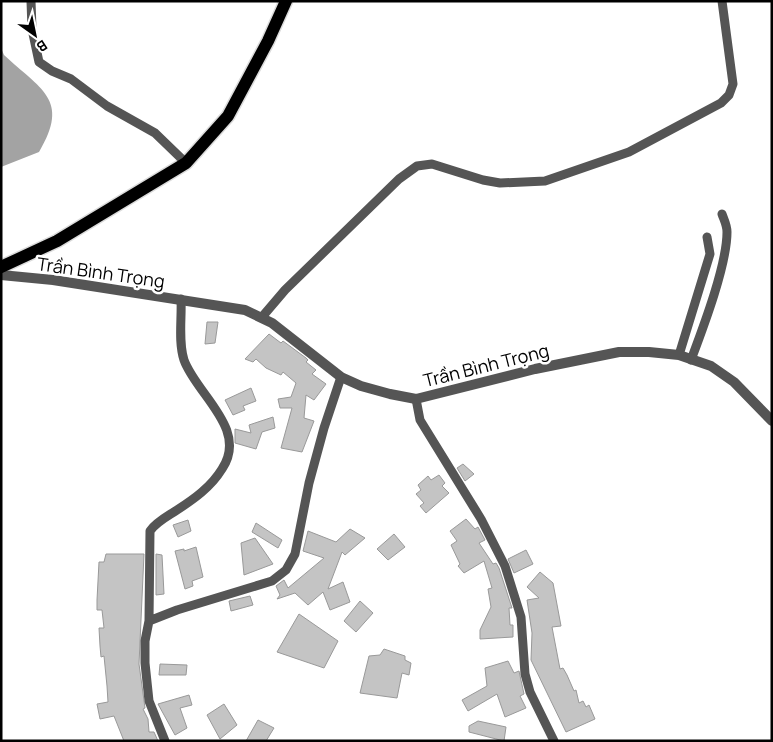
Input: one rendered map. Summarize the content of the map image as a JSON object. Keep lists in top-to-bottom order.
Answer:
{
  "streets": {
    "street": ["Trần Bình Trọng"]
  },
  "north": "bottom right"
}
